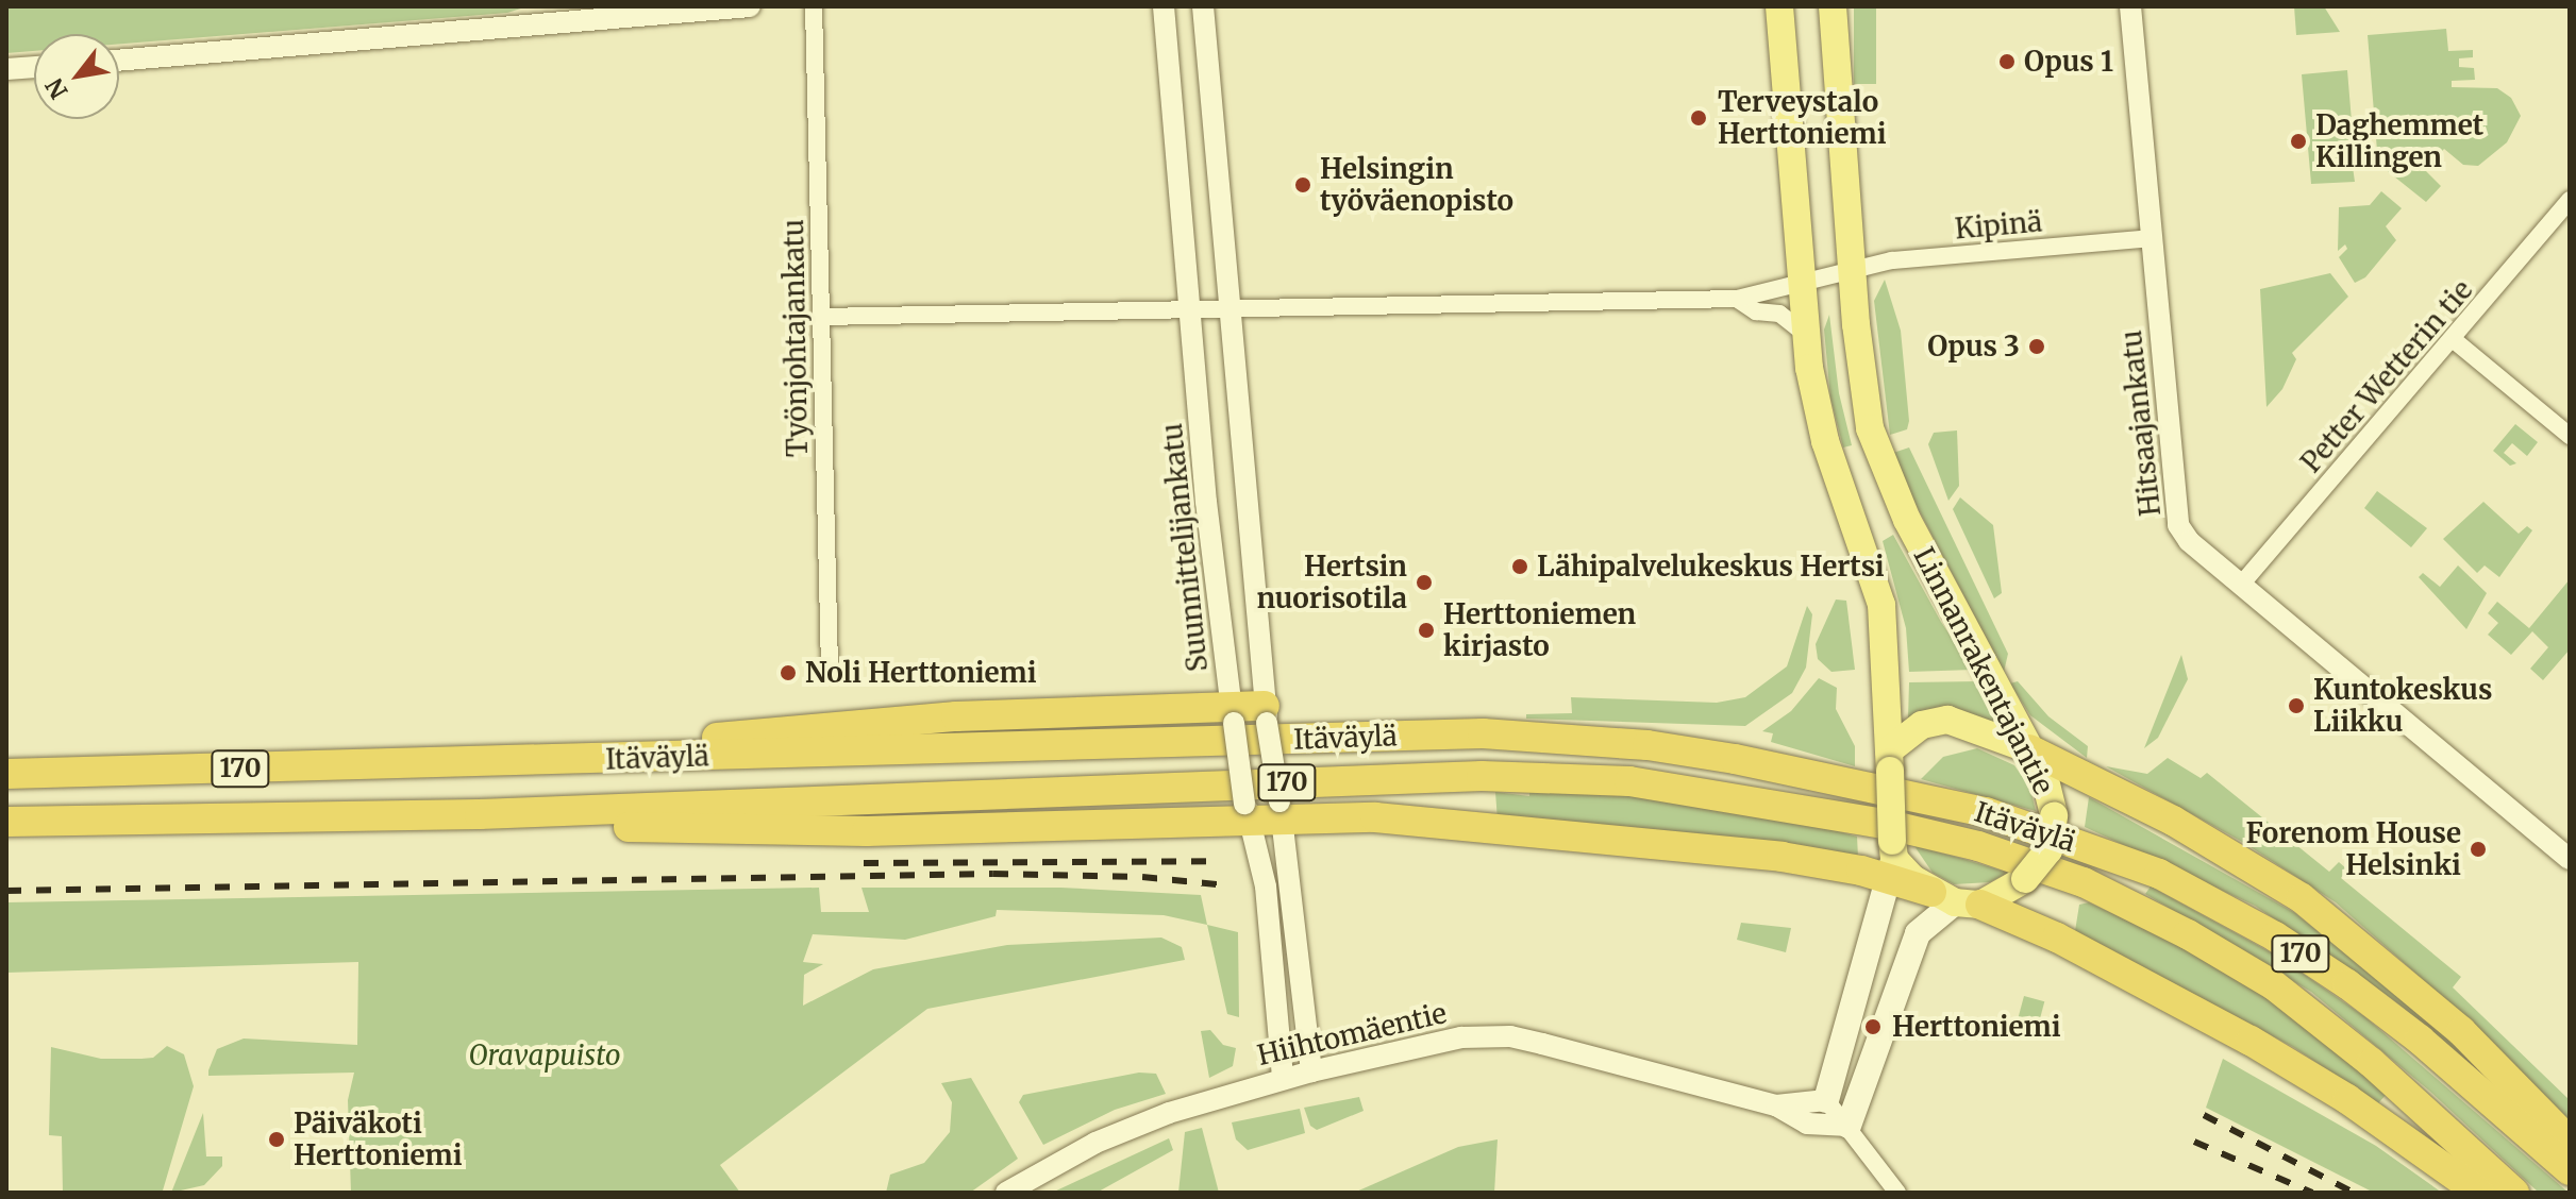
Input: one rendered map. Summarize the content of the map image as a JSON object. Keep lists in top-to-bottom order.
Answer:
{
  "streets": {
    "highway": ["Itäväylä", "170"],
    "main road": ["Linnanrakentajantie"],
    "street": [
      "Kipinä",
      "Työnjohtajankatu",
      "Petter Wetterin tie",
      "Hitsaajankatu",
      "Suunnittelijankatu",
      "Hiihtomäentie"
    ]
  },
  "crossings": [
    ["Kipinä", "Hitsaajankatu"],
    ["Kipinä", "Linnanrakentajantie"],
    ["Petter Wetterin tie", "Hitsaajankatu"],
    ["Suunnittelijankatu", "Hiihtomäentie"]
  ],
  "parks": ["Oravapuisto"],
  "places": [
    "Opus 1",
    "Terveystalo Herttoniemi",
    "Daghemmet Killingen",
    "Helsingin työväenopisto",
    "Opus 3",
    "Lähipalvelukeskus Hertsi",
    "Hertsin nuorisotila",
    "Herttoniemen kirjasto",
    "Noli Herttoniemi",
    "Kuntokeskus Liikku",
    "Forenom House Helsinki",
    "Herttoniemi",
    "Päiväkoti Herttoniemi"
  ],
  "north": "bottom left"
}
